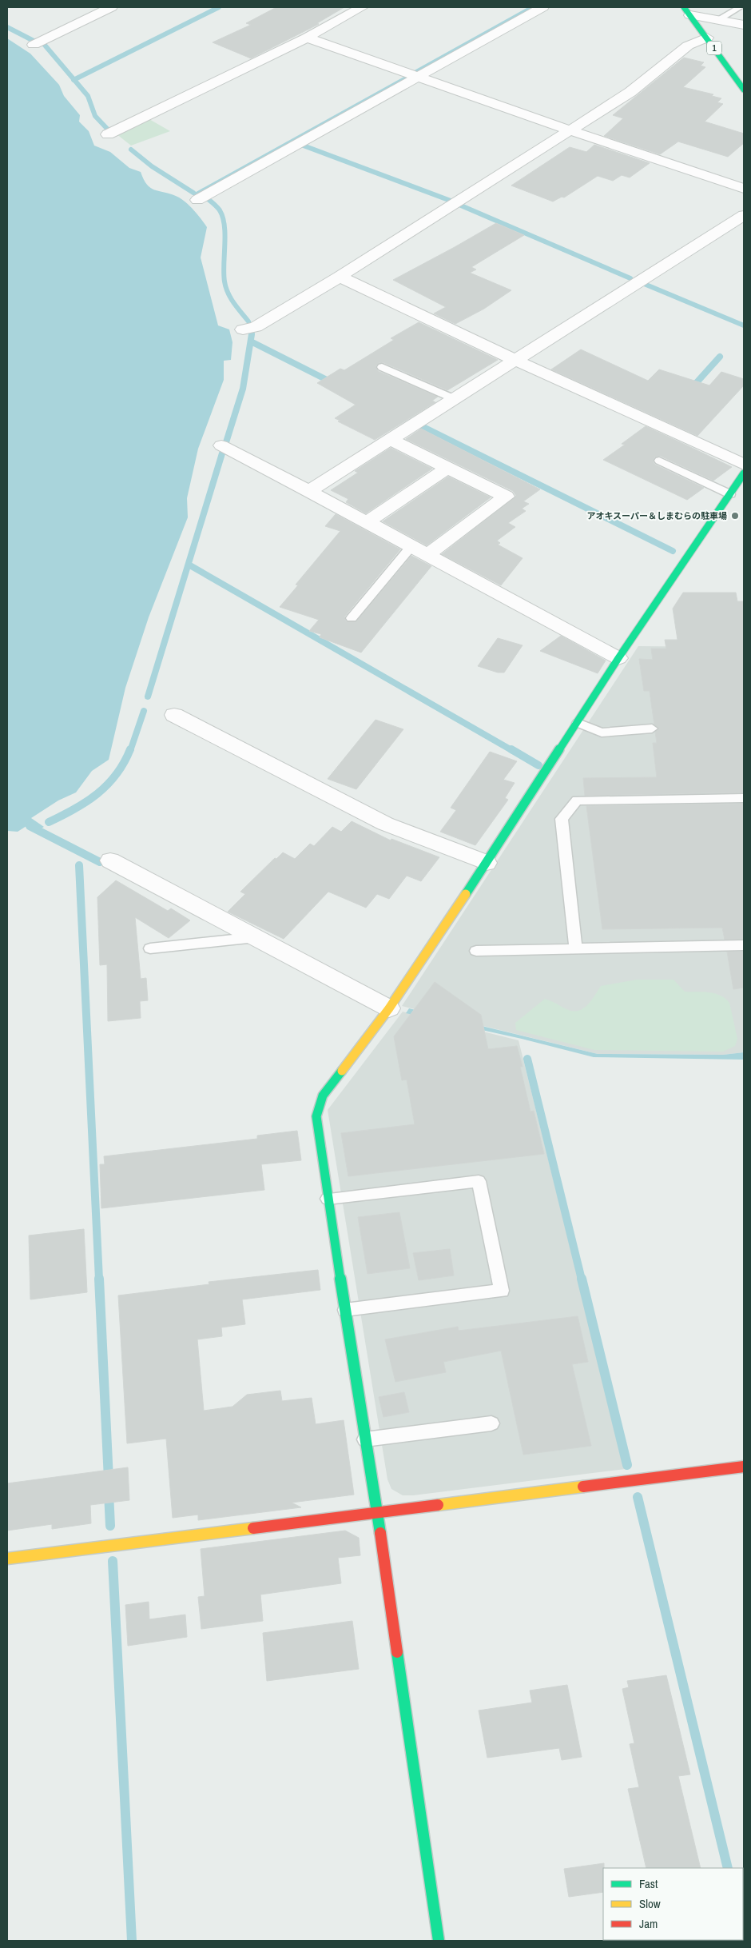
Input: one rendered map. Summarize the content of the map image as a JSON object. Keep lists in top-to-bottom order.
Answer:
{
  "streets": {
    "main road": ["1"]
  },
  "places": ["アオキスーパー＆しまむらの駐車場"],
  "legend": ["Fast", "Slow", "Jam"]
}
